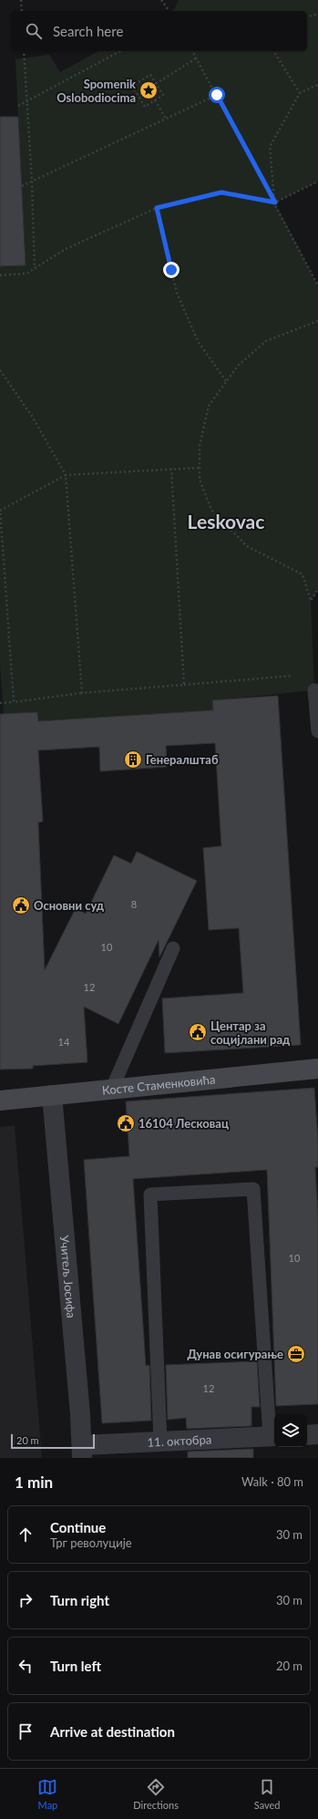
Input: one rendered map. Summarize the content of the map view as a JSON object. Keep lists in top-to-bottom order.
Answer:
{
  "streets": {
    "street": ["Косте Стаменковића", "Учитељ Јосифа", "11. октобра"]
  },
  "crossings": [
    ["Косте Стаменковића", "Учитељ Јосифа"],
    ["Учитељ Јосифа", "11. октобра"]
  ],
  "districts": ["Leskovac"],
  "places": {
    "place": ["Spomenik Oslobodiocima"],
    "building": ["Генералштаб"],
    "public building": ["Основни суд", "Центар за социјлани рад", "16104 Лесковац"],
    "office": ["Дунав осигурање"]
  },
  "house_numbers": [
    "8",
    "10",
    "12",
    "14",
    "10",
    "12"
  ],
  "scale_bar": "20 m",
  "page": {
    "search": "Search here",
    "scale": "20 m",
    "heading": ["1 min", "Walk · 80 m"],
    "list": [
      ["Continue", "Трг револуције", "30 m"],
      ["Turn right", "30 m"],
      ["Turn left", "20 m"],
      "Arrive at destination"
    ],
    "nav": ["Map", "Directions", "Saved"]
  }
}
